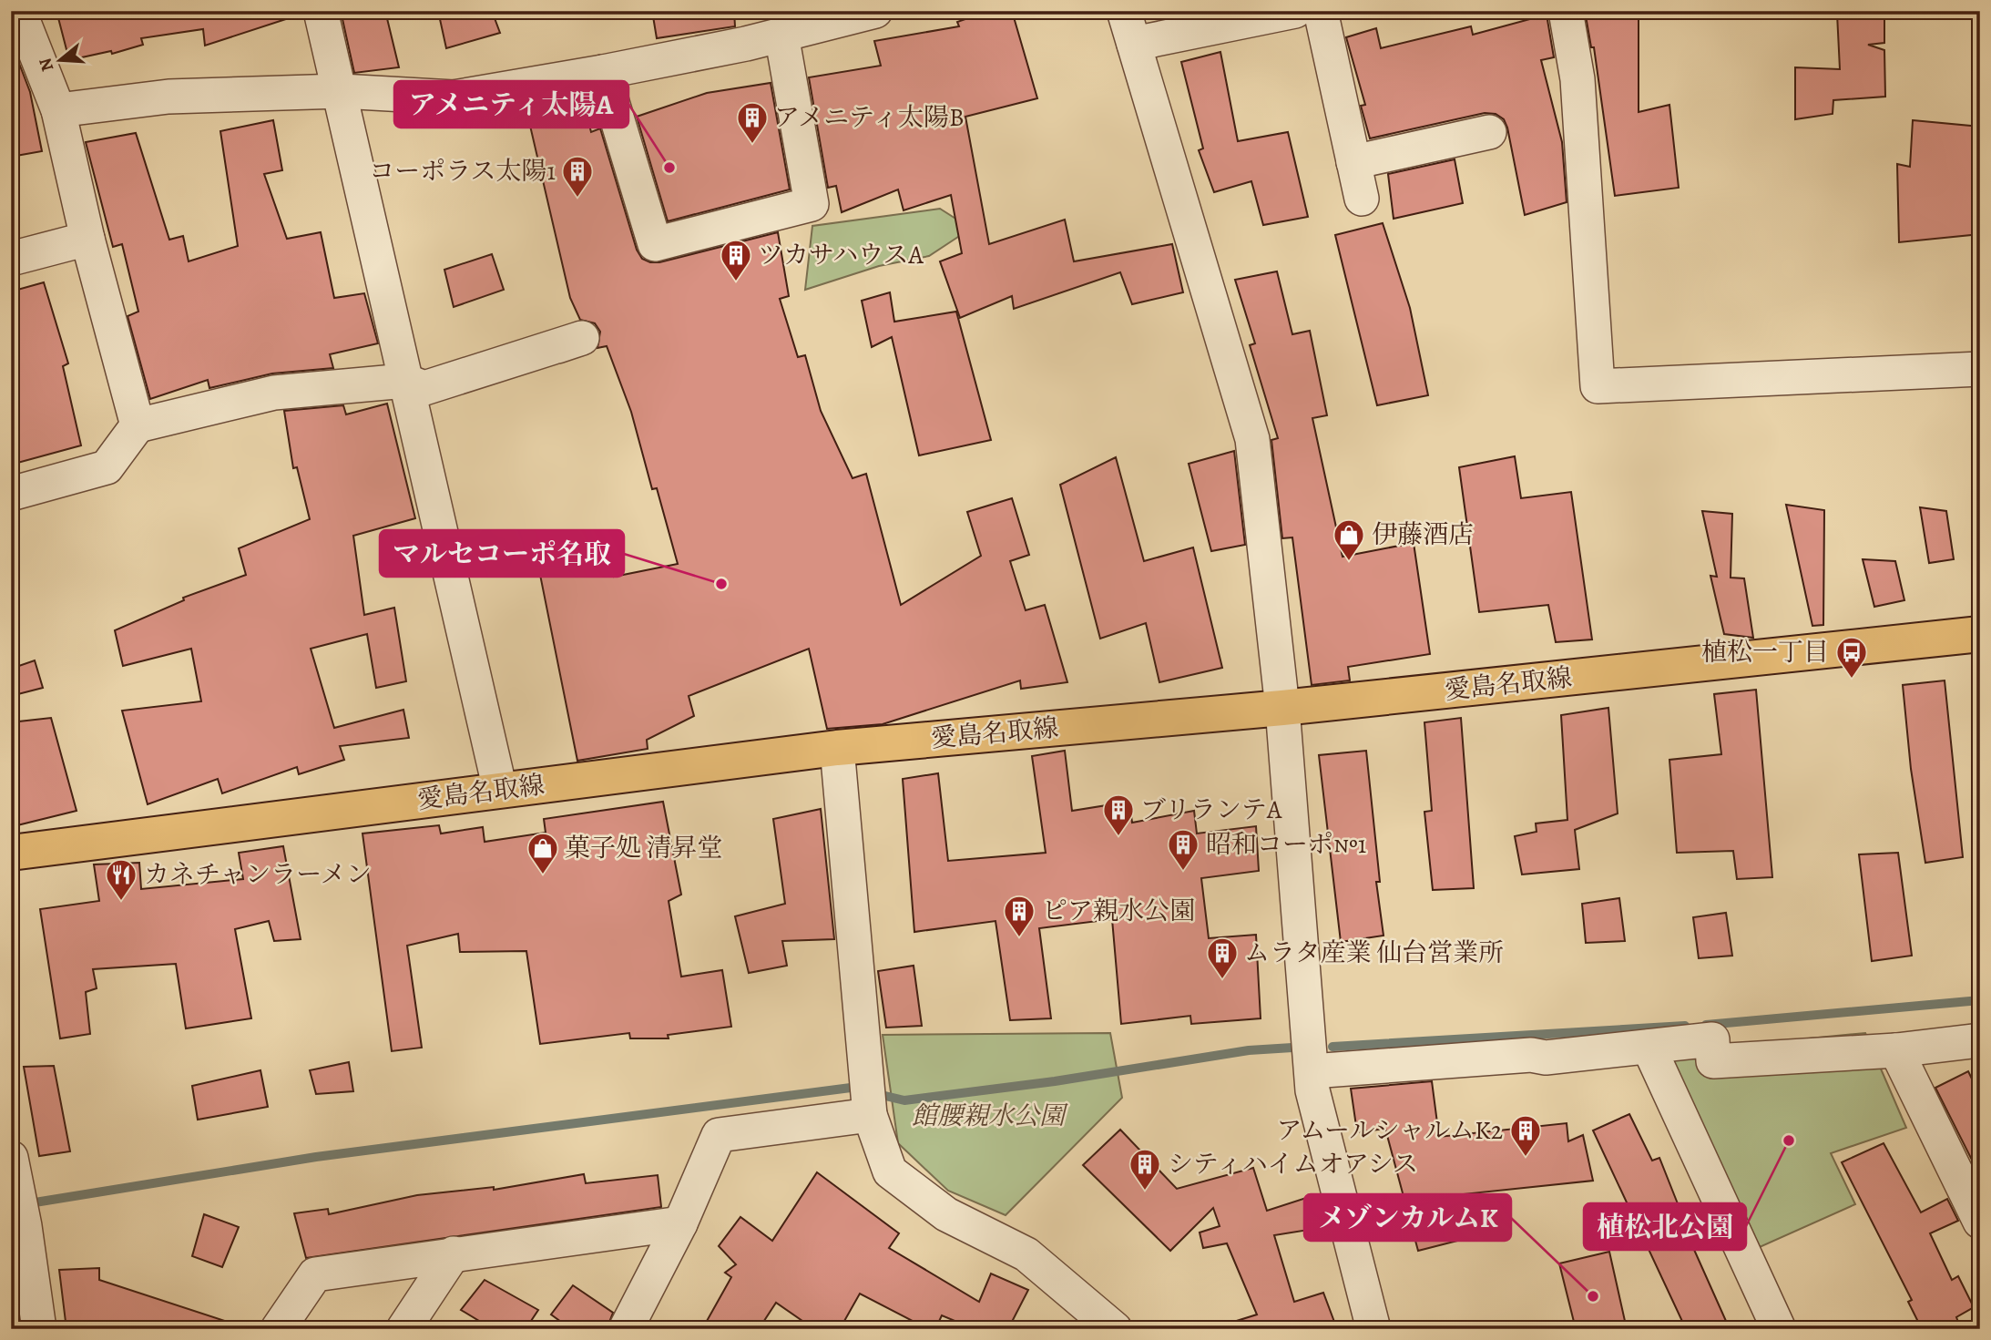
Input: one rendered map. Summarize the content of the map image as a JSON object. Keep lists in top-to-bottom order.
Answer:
{
  "streets": {
    "main road": ["愛島名取線"]
  },
  "parks": ["館腰親水公園"],
  "places": {
    "building": [
      "アメニティ太陽B",
      "コーポラス太陽1",
      "ツカサハウスA",
      "ブリランテA",
      "昭和コーポ№1",
      "ピア親水公園",
      "ムラタ産業 仙台営業所",
      "アムールシャルムK2",
      "シティハイムオアシス"
    ],
    "other": [
      "アメニティ太陽A",
      "マルセコーポ名取",
      "植松北公園",
      "メゾンカルムK"
    ],
    "shop": ["伊藤酒店", "菓子処 清昇堂"],
    "bus stop": ["植松一丁目"],
    "restaurant": ["カネチャンラーメン"]
  },
  "north": "left"
}
